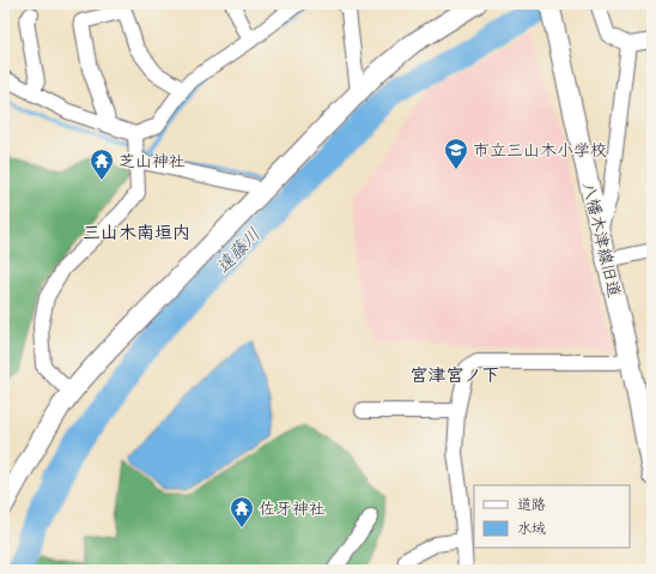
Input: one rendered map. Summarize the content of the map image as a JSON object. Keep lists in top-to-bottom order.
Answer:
{
  "streets": {
    "street": ["八幡木津線旧道"]
  },
  "districts": ["三山木南垣内", "宮津宮ノ下"],
  "water": ["遠藤川"],
  "places": {
    "school or university": ["市立三山木小学校"],
    "temple": ["芝山神社", "佐牙神社"]
  },
  "legend": ["道路", "水域"]
}
